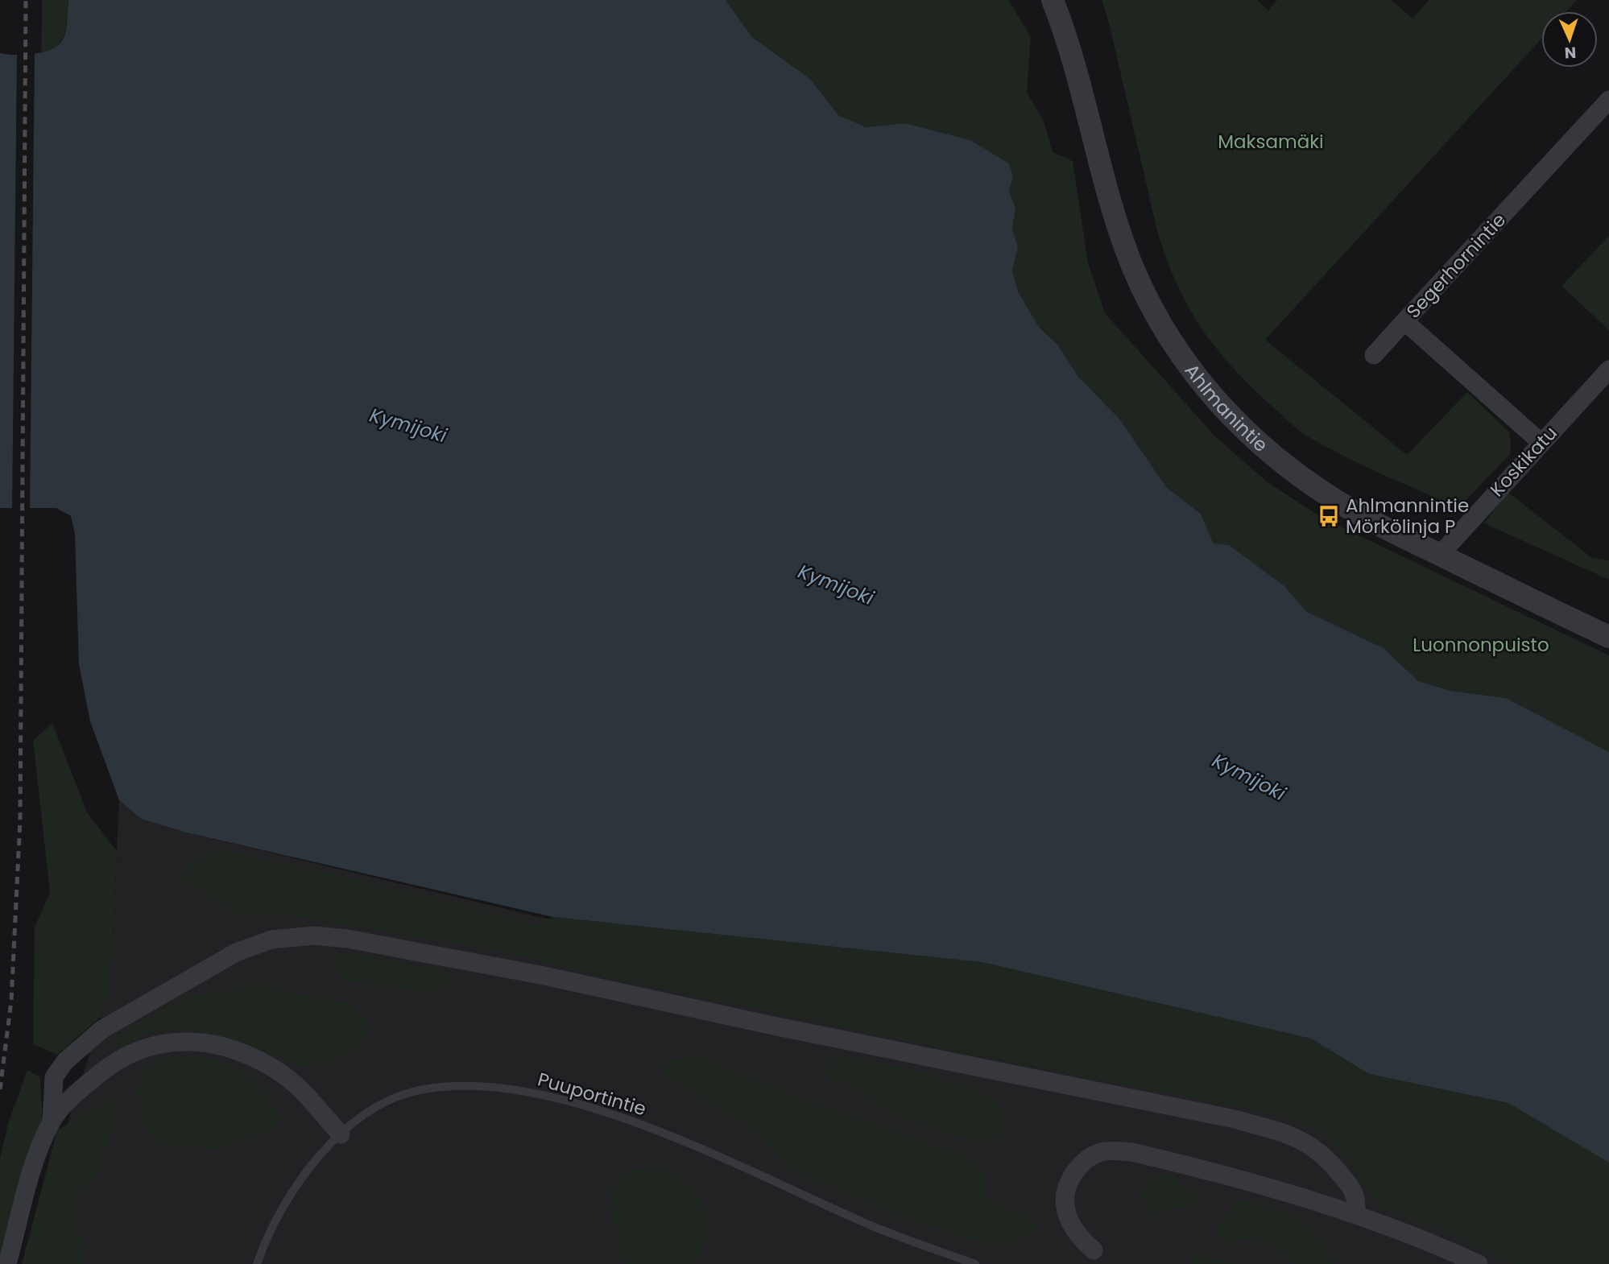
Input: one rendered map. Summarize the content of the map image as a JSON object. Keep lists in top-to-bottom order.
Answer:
{
  "streets": {
    "street": ["Segerhornintie", "Ahlmanintie", "Koskikatu"],
    "lane": ["Puuportintie"]
  },
  "crossings": [
    ["Segerhornintie", "Koskikatu"],
    ["Ahlmanintie", "Koskikatu"]
  ],
  "water": ["Kymijoki"],
  "parks": ["Maksamäki", "Luonnonpuisto"],
  "places": {
    "bus stop": ["Ahlmannintie Mörkölinja P"]
  },
  "north": "bottom"
}
